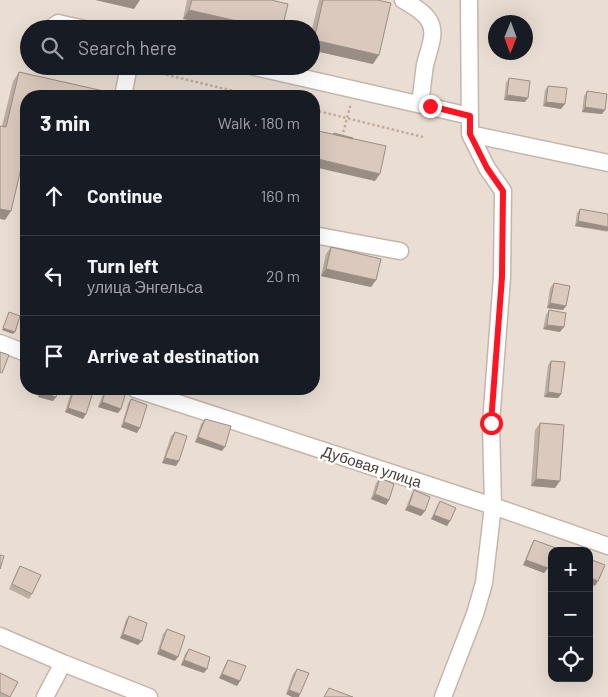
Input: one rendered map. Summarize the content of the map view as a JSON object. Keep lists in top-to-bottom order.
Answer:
{
  "streets": {
    "street": ["Дубовая улица"]
  },
  "north": "bottom",
  "page": {
    "search": "Search here",
    "heading": ["3 min", "Walk · 180 m"],
    "list": [
      ["Continue", "160 m"],
      ["Turn left", "улица Энгельса", "20 m"],
      "Arrive at destination"
    ],
    "map_buttons": ["+", "−"]
  }
}
